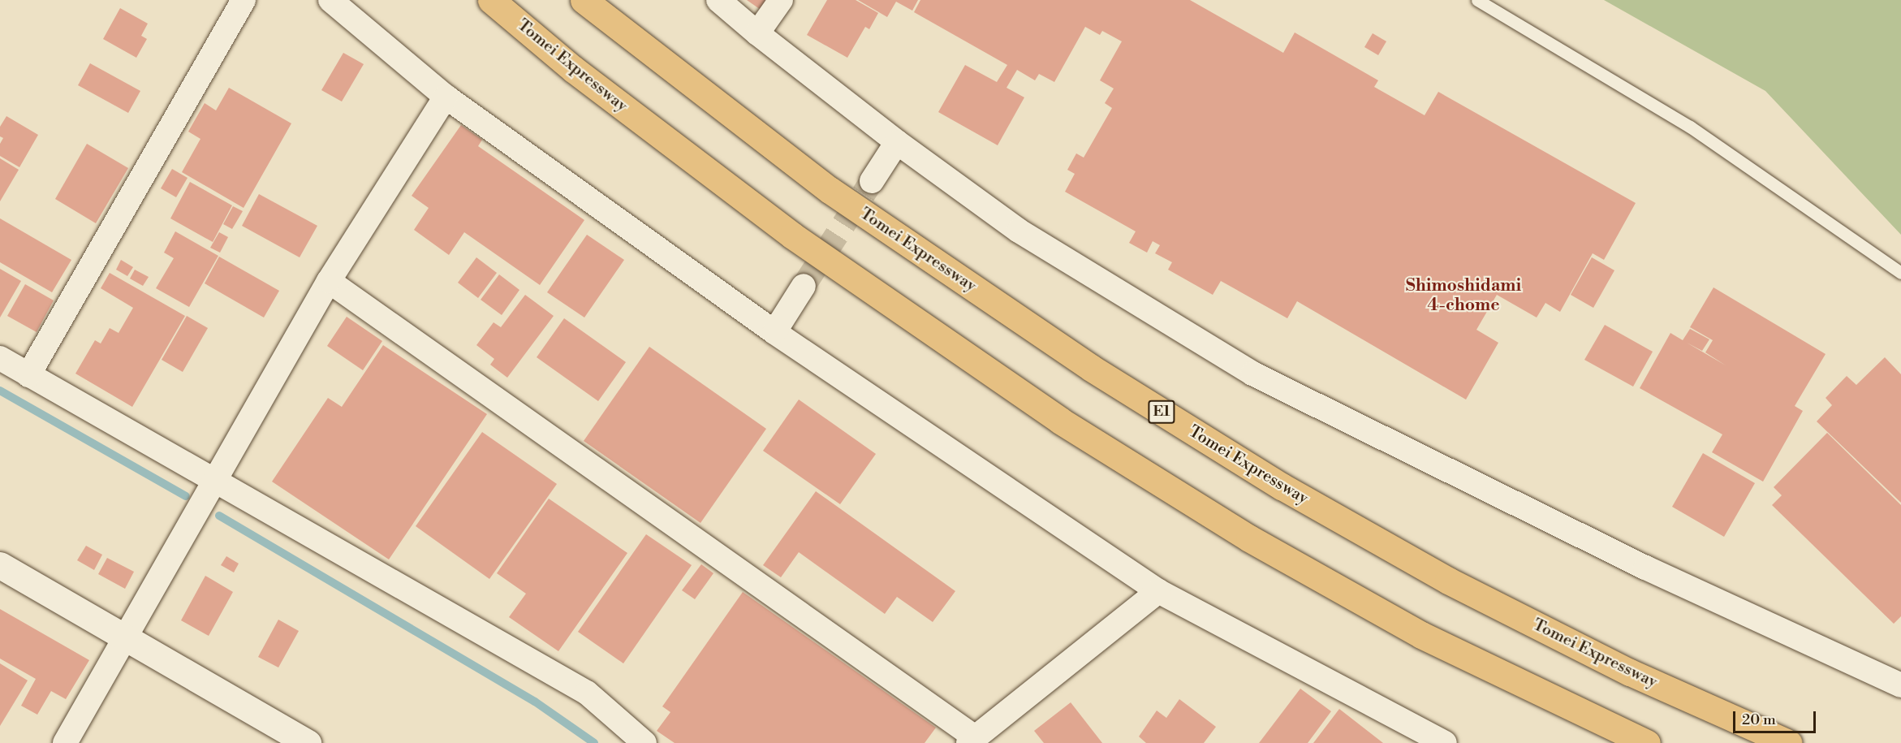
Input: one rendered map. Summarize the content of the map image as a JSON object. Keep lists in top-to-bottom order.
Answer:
{
  "streets": {
    "highway": ["Tomei Expressway", "E1"]
  },
  "districts": ["Shimoshidami 4-chome"],
  "scale_bar": "20 m"
}
